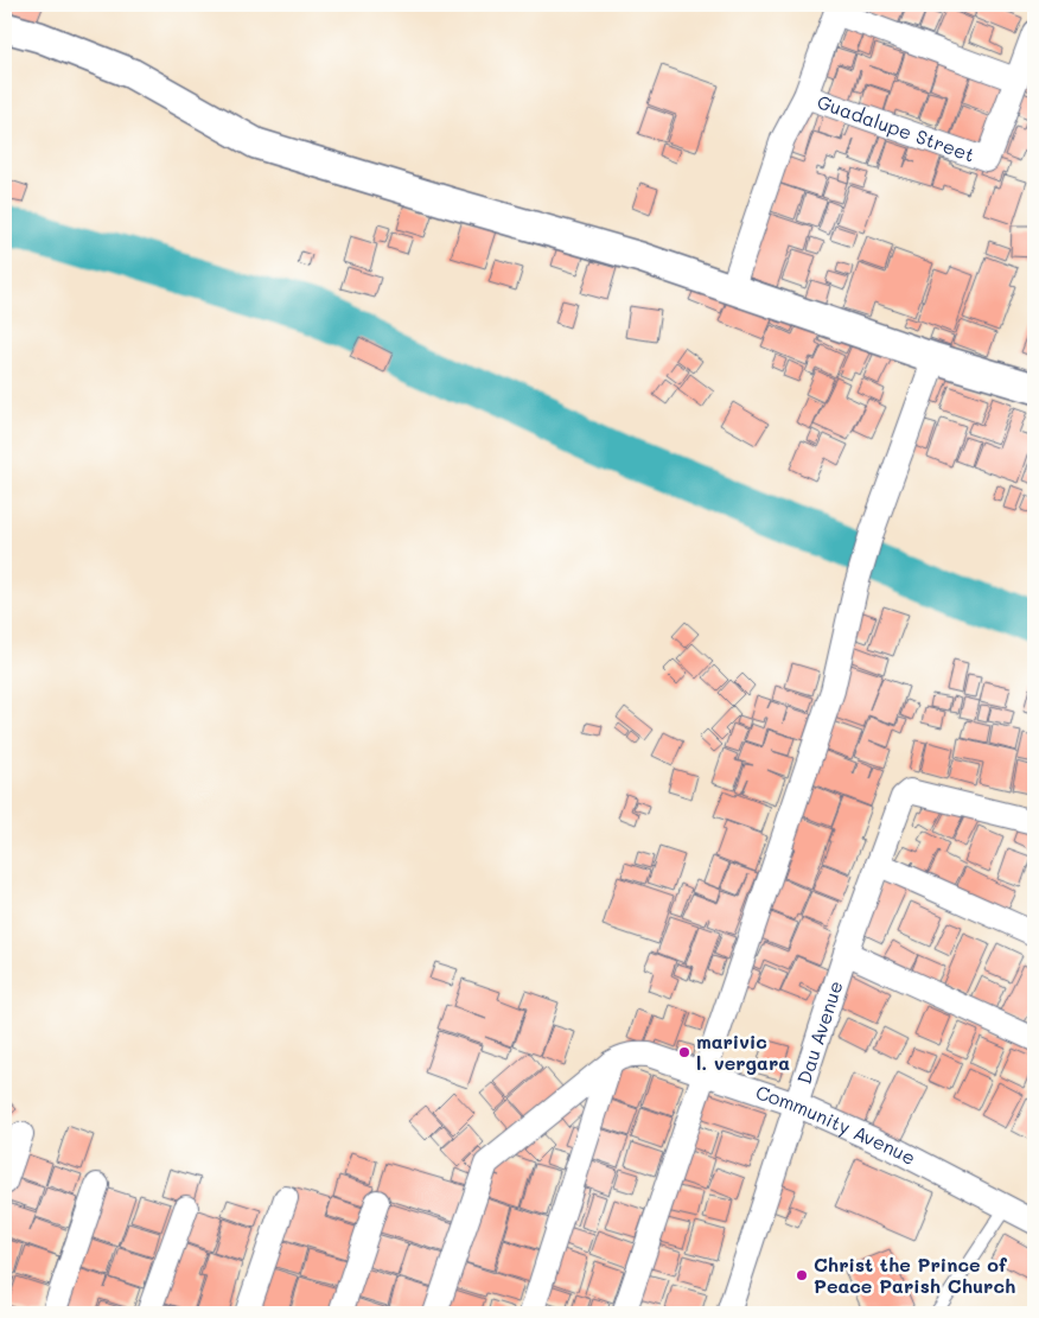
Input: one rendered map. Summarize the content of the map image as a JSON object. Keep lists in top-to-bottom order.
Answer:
{
  "streets": {
    "street": ["Guadalupe Street", "Dau Avenue", "Community Avenue"]
  },
  "crossings": [
    ["Dau Avenue", "Community Avenue"]
  ],
  "places": ["marivic l. vergara", "Christ the Prince of Peace Parish Church"]
}
